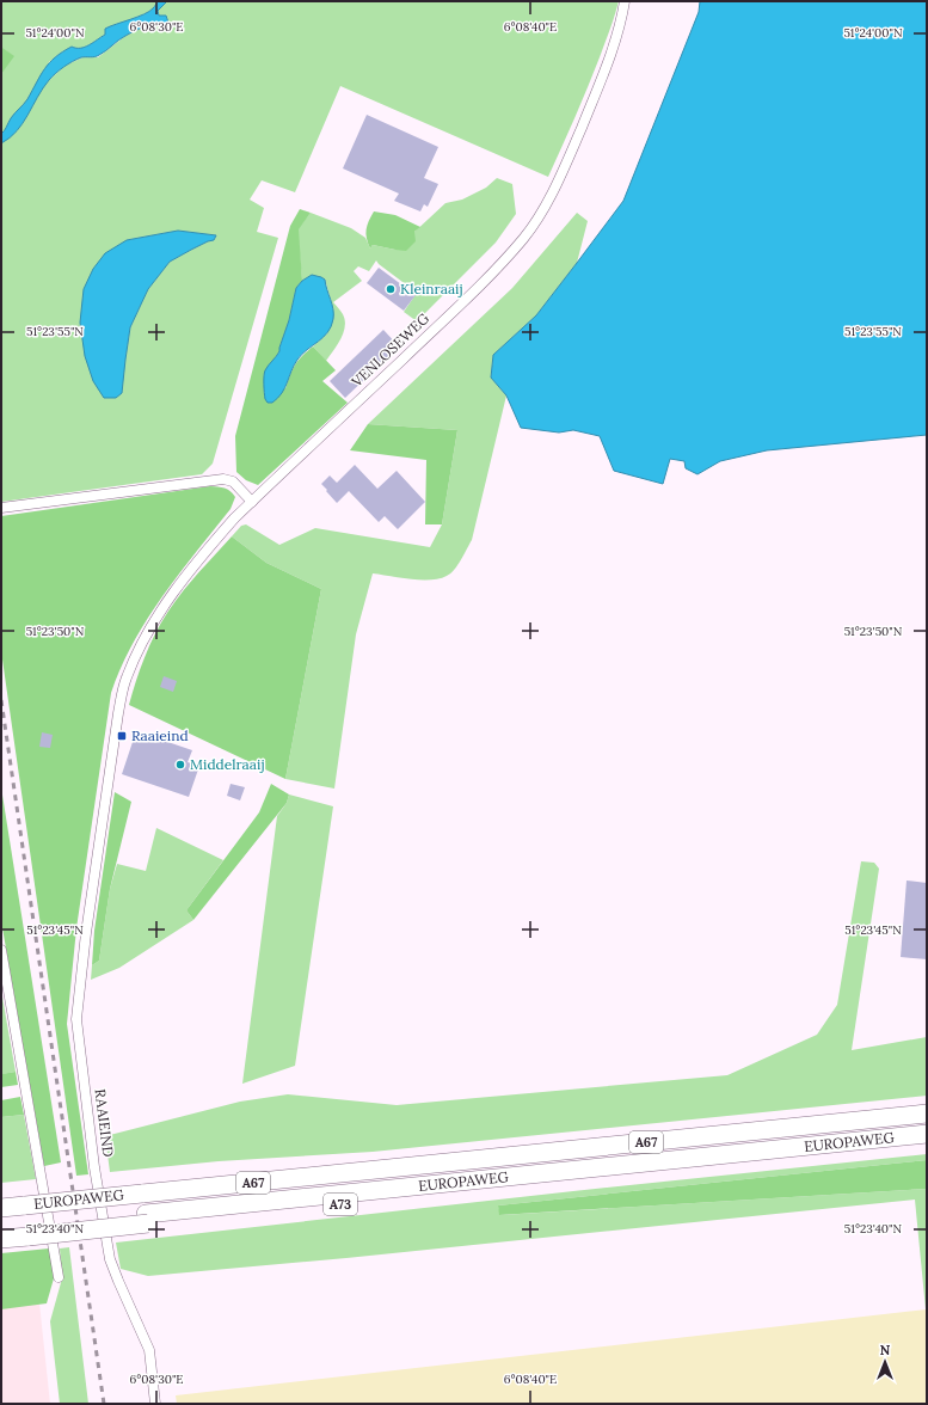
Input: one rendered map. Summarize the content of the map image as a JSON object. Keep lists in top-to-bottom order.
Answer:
{
  "streets": {
    "highway": ["A67", "EUROPAWEG"],
    "street": ["VENLOSEWEG", "RAAIEIND"]
  },
  "crossings": [
    ["VENLOSEWEG", "RAAIEIND"]
  ],
  "places": {
    "other": ["Kleinraaij", "Middelraaij"],
    "transit": ["Raaieind"]
  },
  "north": "top",
  "coordinates": [
    "6°08'30\"E",
    "6°08'40\"E",
    "51°24'00\"N",
    "51°23'55\"N",
    "51°23'50\"N",
    "51°23'45\"N",
    "51°23'40\"N"
  ]
}
